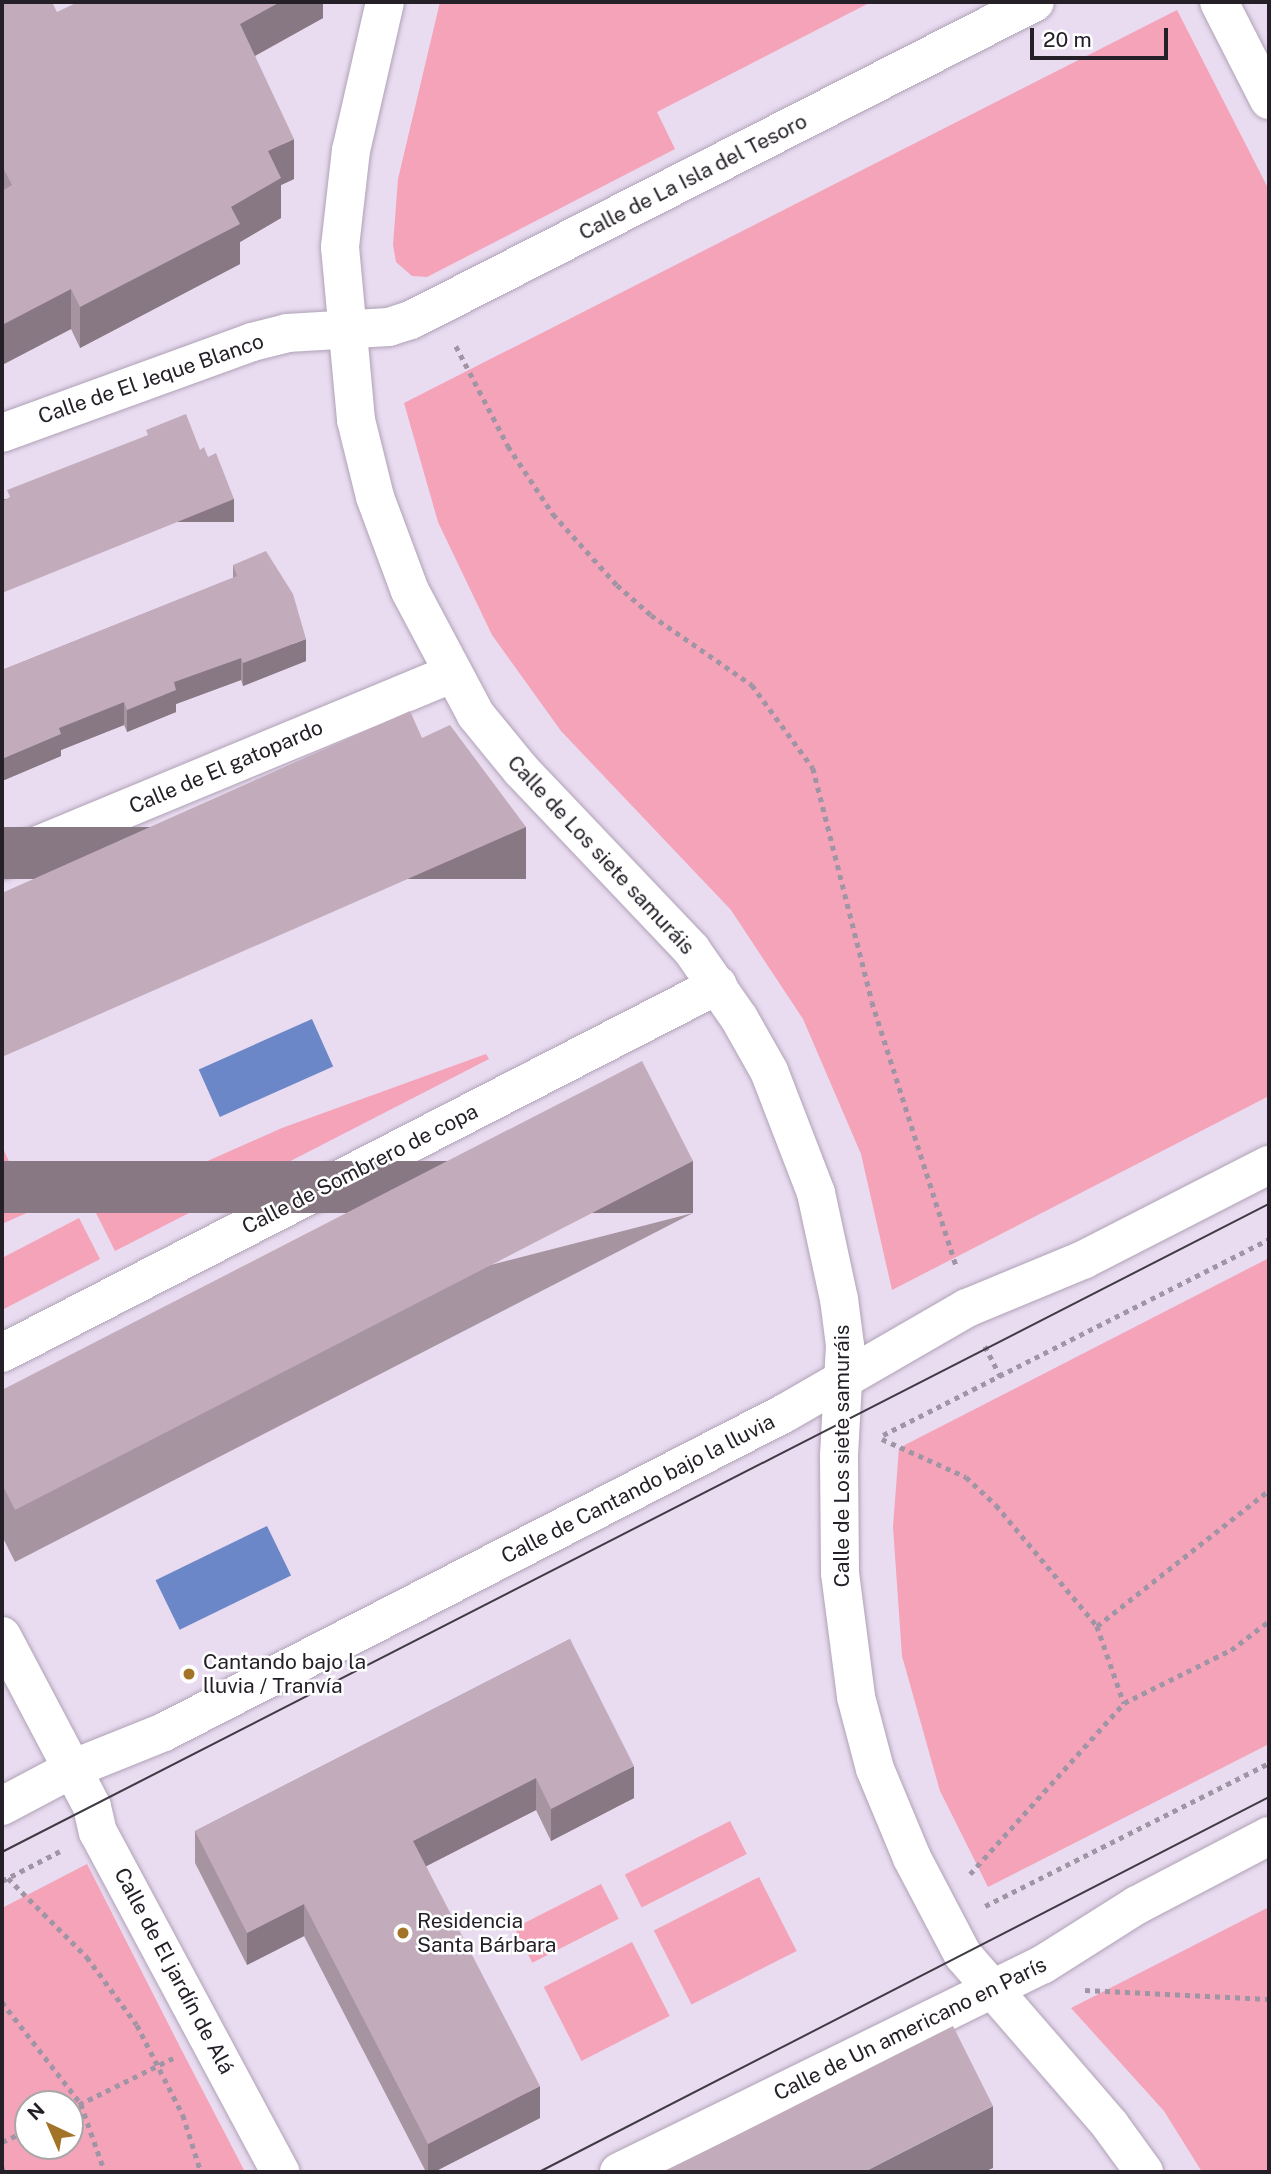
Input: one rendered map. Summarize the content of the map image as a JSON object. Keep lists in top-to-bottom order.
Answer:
{
  "streets": {
    "street": [
      "Calle de La Isla del Tesoro",
      "Calle de El Jeque Blanco",
      "Calle de El gatopardo",
      "Calle de Los siete samuráis",
      "Calle de Sombrero de copa",
      "Calle de Cantando bajo la lluvia",
      "Calle de El jardín de Alá",
      "Calle de Un americano en París"
    ]
  },
  "crossings": [
    ["Calle de La Isla del Tesoro", "Calle de El Jeque Blanco"],
    ["Calle de La Isla del Tesoro", "Calle de Los siete samuráis"],
    ["Calle de El Jeque Blanco", "Calle de Los siete samuráis"],
    ["Calle de El gatopardo", "Calle de Los siete samuráis"],
    ["Calle de Los siete samuráis", "Calle de Sombrero de copa"],
    ["Calle de Los siete samuráis", "Calle de Cantando bajo la lluvia"],
    ["Calle de Los siete samuráis", "Calle de Un americano en París"],
    ["Calle de Cantando bajo la lluvia", "Calle de El jardín de Alá"]
  ],
  "places": ["Cantando bajo la lluvia / Tranvía", "Residencia Santa Bárbara"],
  "scale_bar": "20 m",
  "north": "top left"
}
